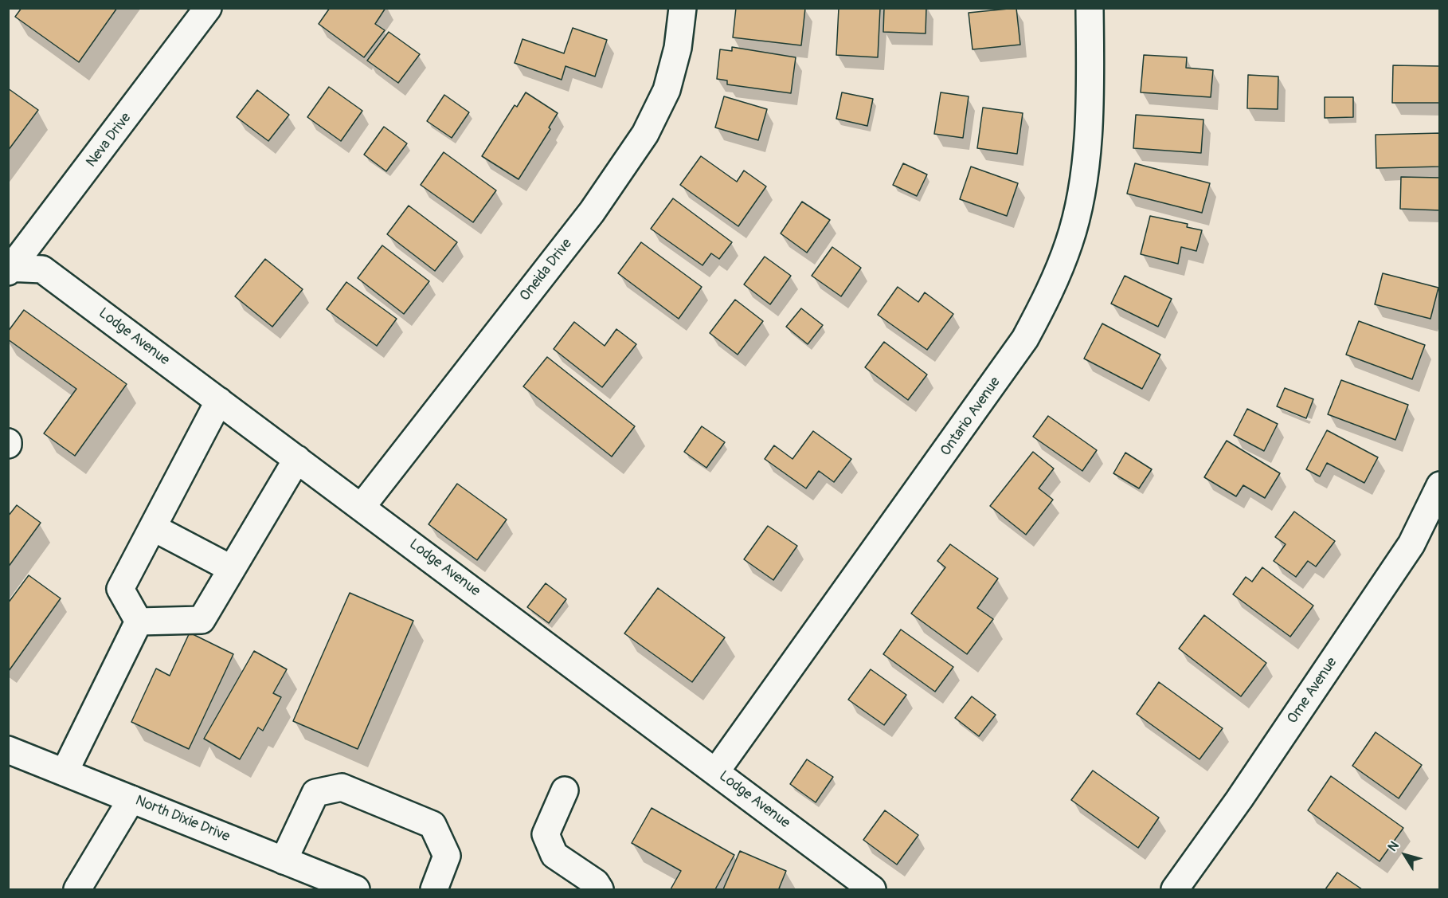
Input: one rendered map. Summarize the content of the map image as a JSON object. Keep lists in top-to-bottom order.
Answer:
{
  "streets": {
    "street": [
      "Neva Drive",
      "Oneida Drive",
      "Lodge Avenue",
      "Ontario Avenue",
      "Ome Avenue",
      "North Dixie Drive"
    ]
  },
  "crossings": [
    ["Neva Drive", "Lodge Avenue"],
    ["Oneida Drive", "Lodge Avenue"],
    ["Lodge Avenue", "Ontario Avenue"]
  ],
  "north": "top left"
}
